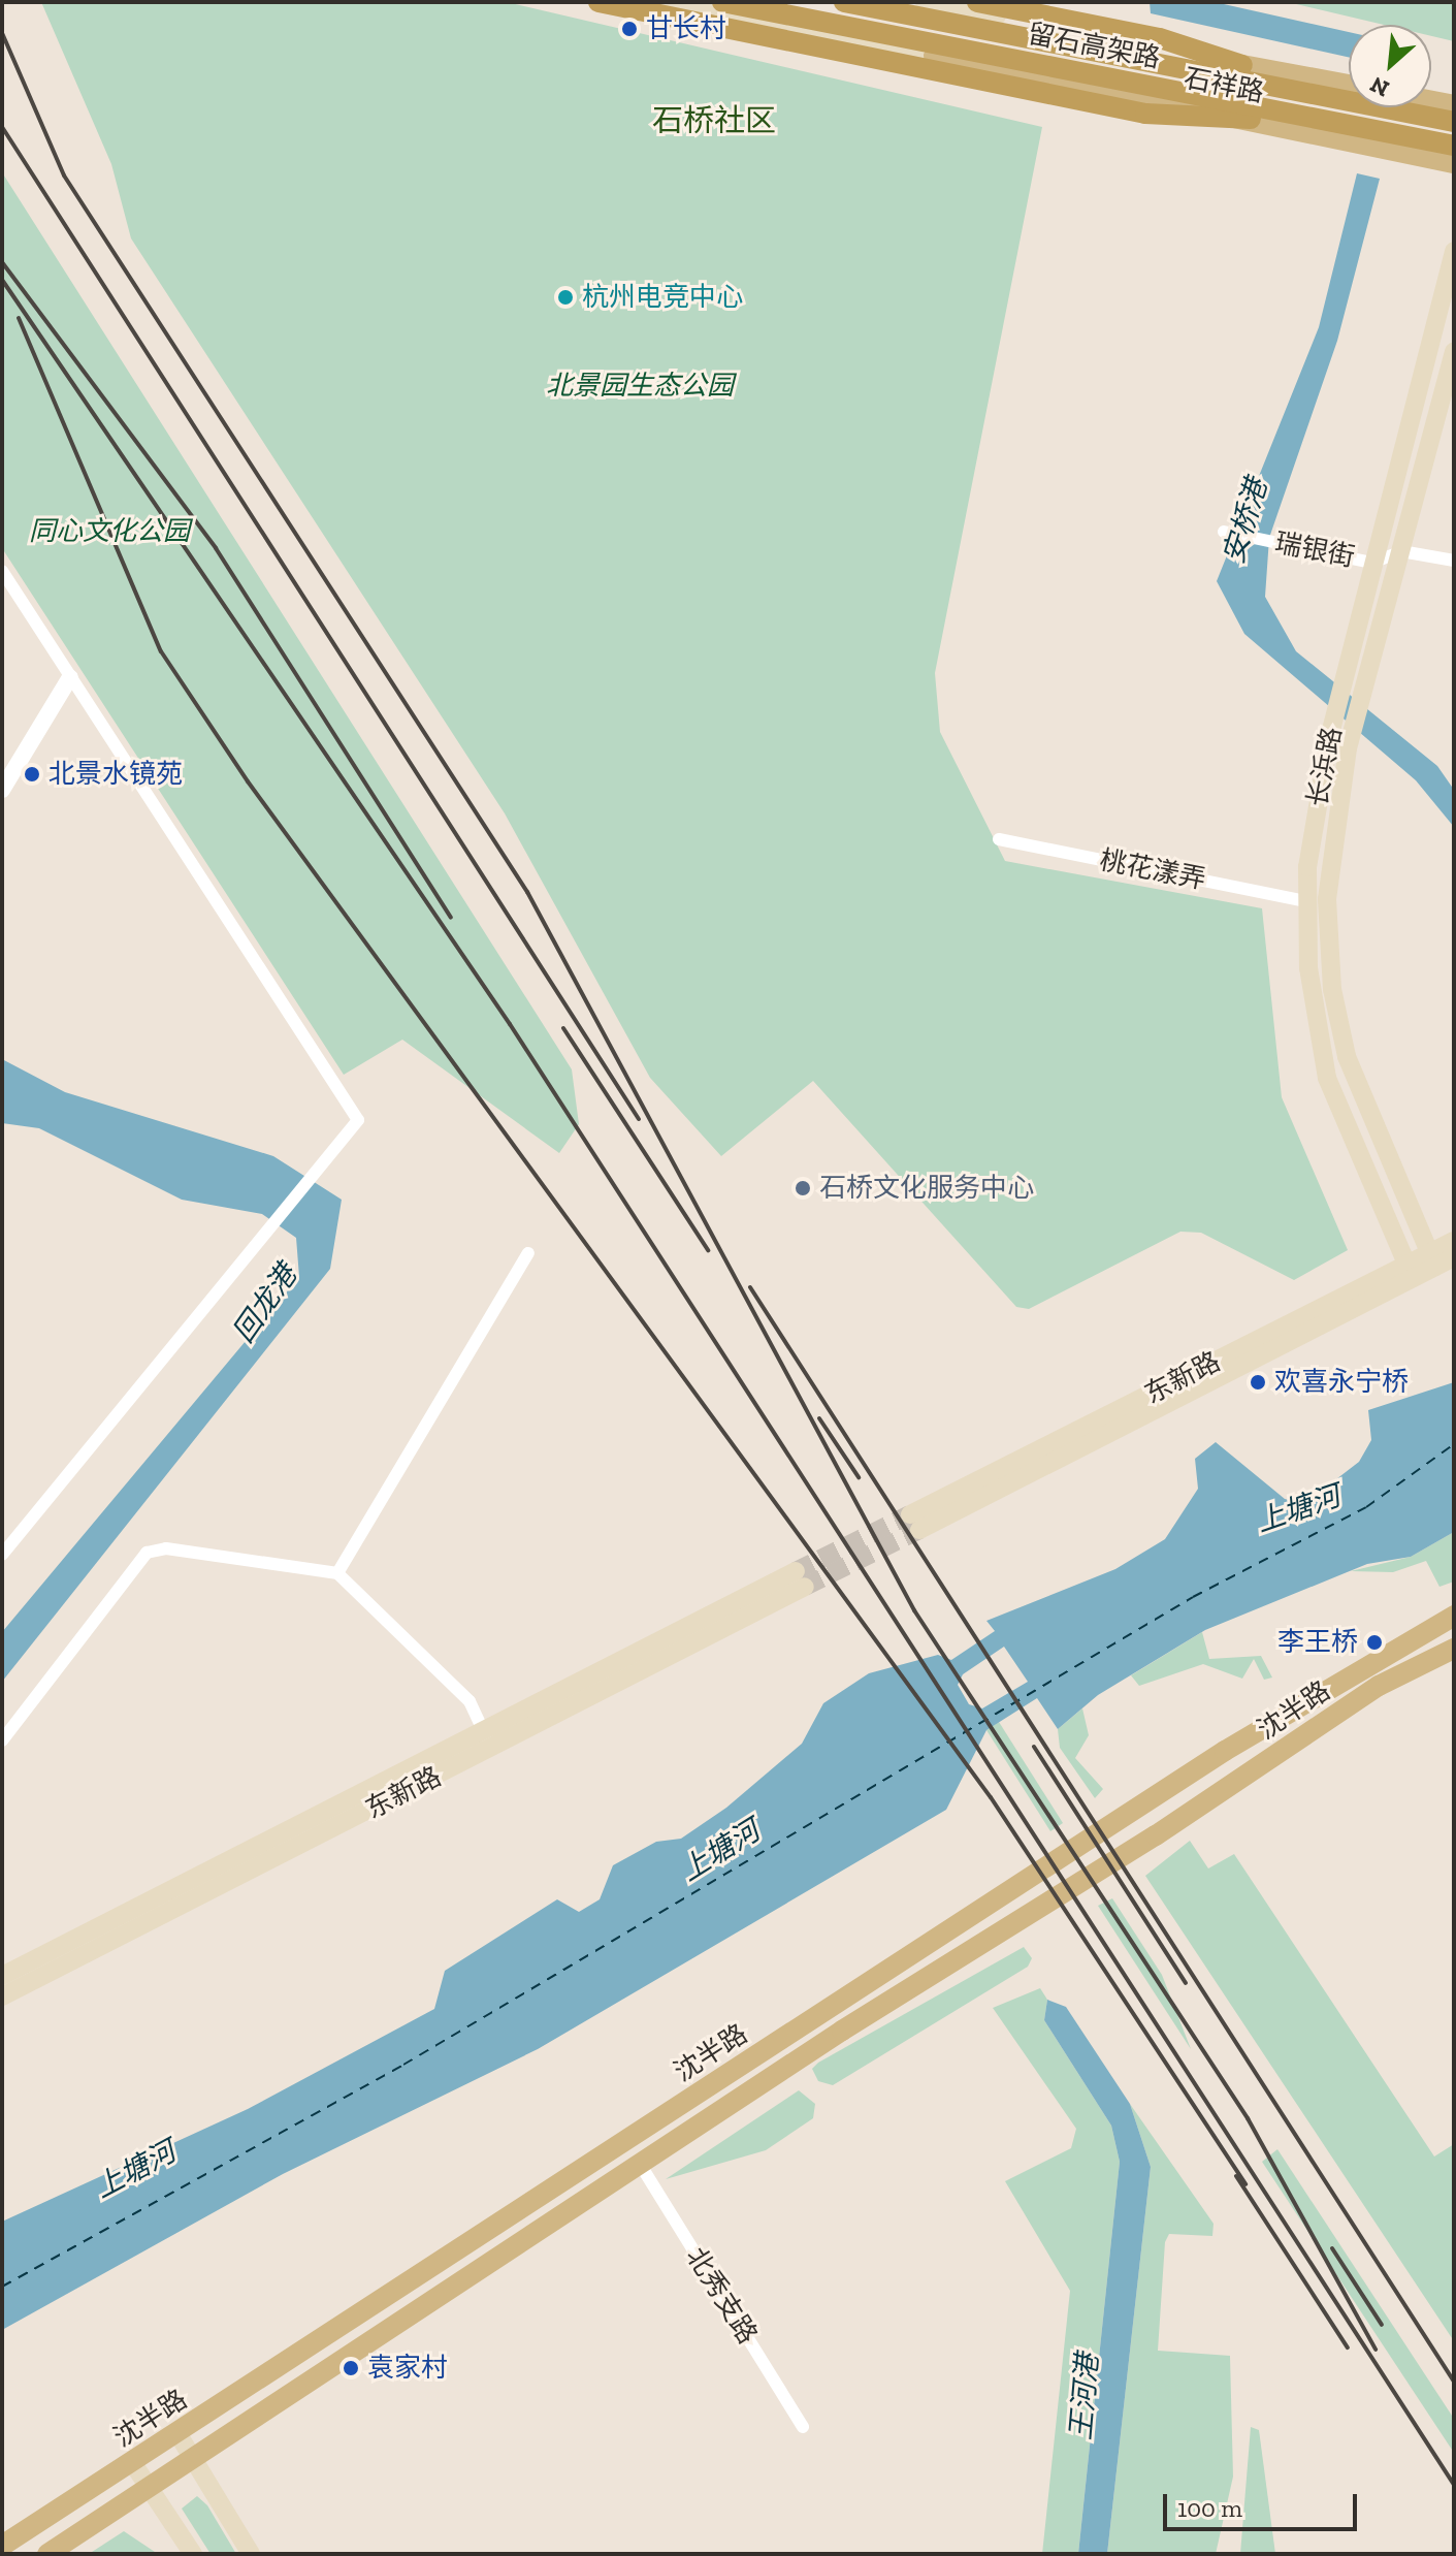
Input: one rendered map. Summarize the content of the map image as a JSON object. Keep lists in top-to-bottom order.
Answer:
{
  "streets": {
    "highway": ["留石高架路"],
    "main road": [
      "石祥路",
      "长浜路",
      "东新路",
      "沈半路"
    ],
    "street": ["瑞银街", "桃花漾弄", "北秀支路"]
  },
  "crossings": [
    ["瑞银街", "长浜路"],
    ["长浜路", "桃花漾弄"],
    ["长浜路", "东新路"],
    ["沈半路", "北秀支路"]
  ],
  "districts": ["石桥社区"],
  "water": [
    "安桥港",
    "回龙港",
    "上塘河",
    "王河港"
  ],
  "parks": ["北景园生态公园", "同心文化公园"],
  "places": [
    "甘长村",
    "杭州电竞中心",
    "北景水镜苑",
    "石桥文化服务中心",
    "欢喜永宁桥",
    "李王桥",
    "袁家村"
  ],
  "scale_bar": "100 m",
  "north": "bottom left"
}
